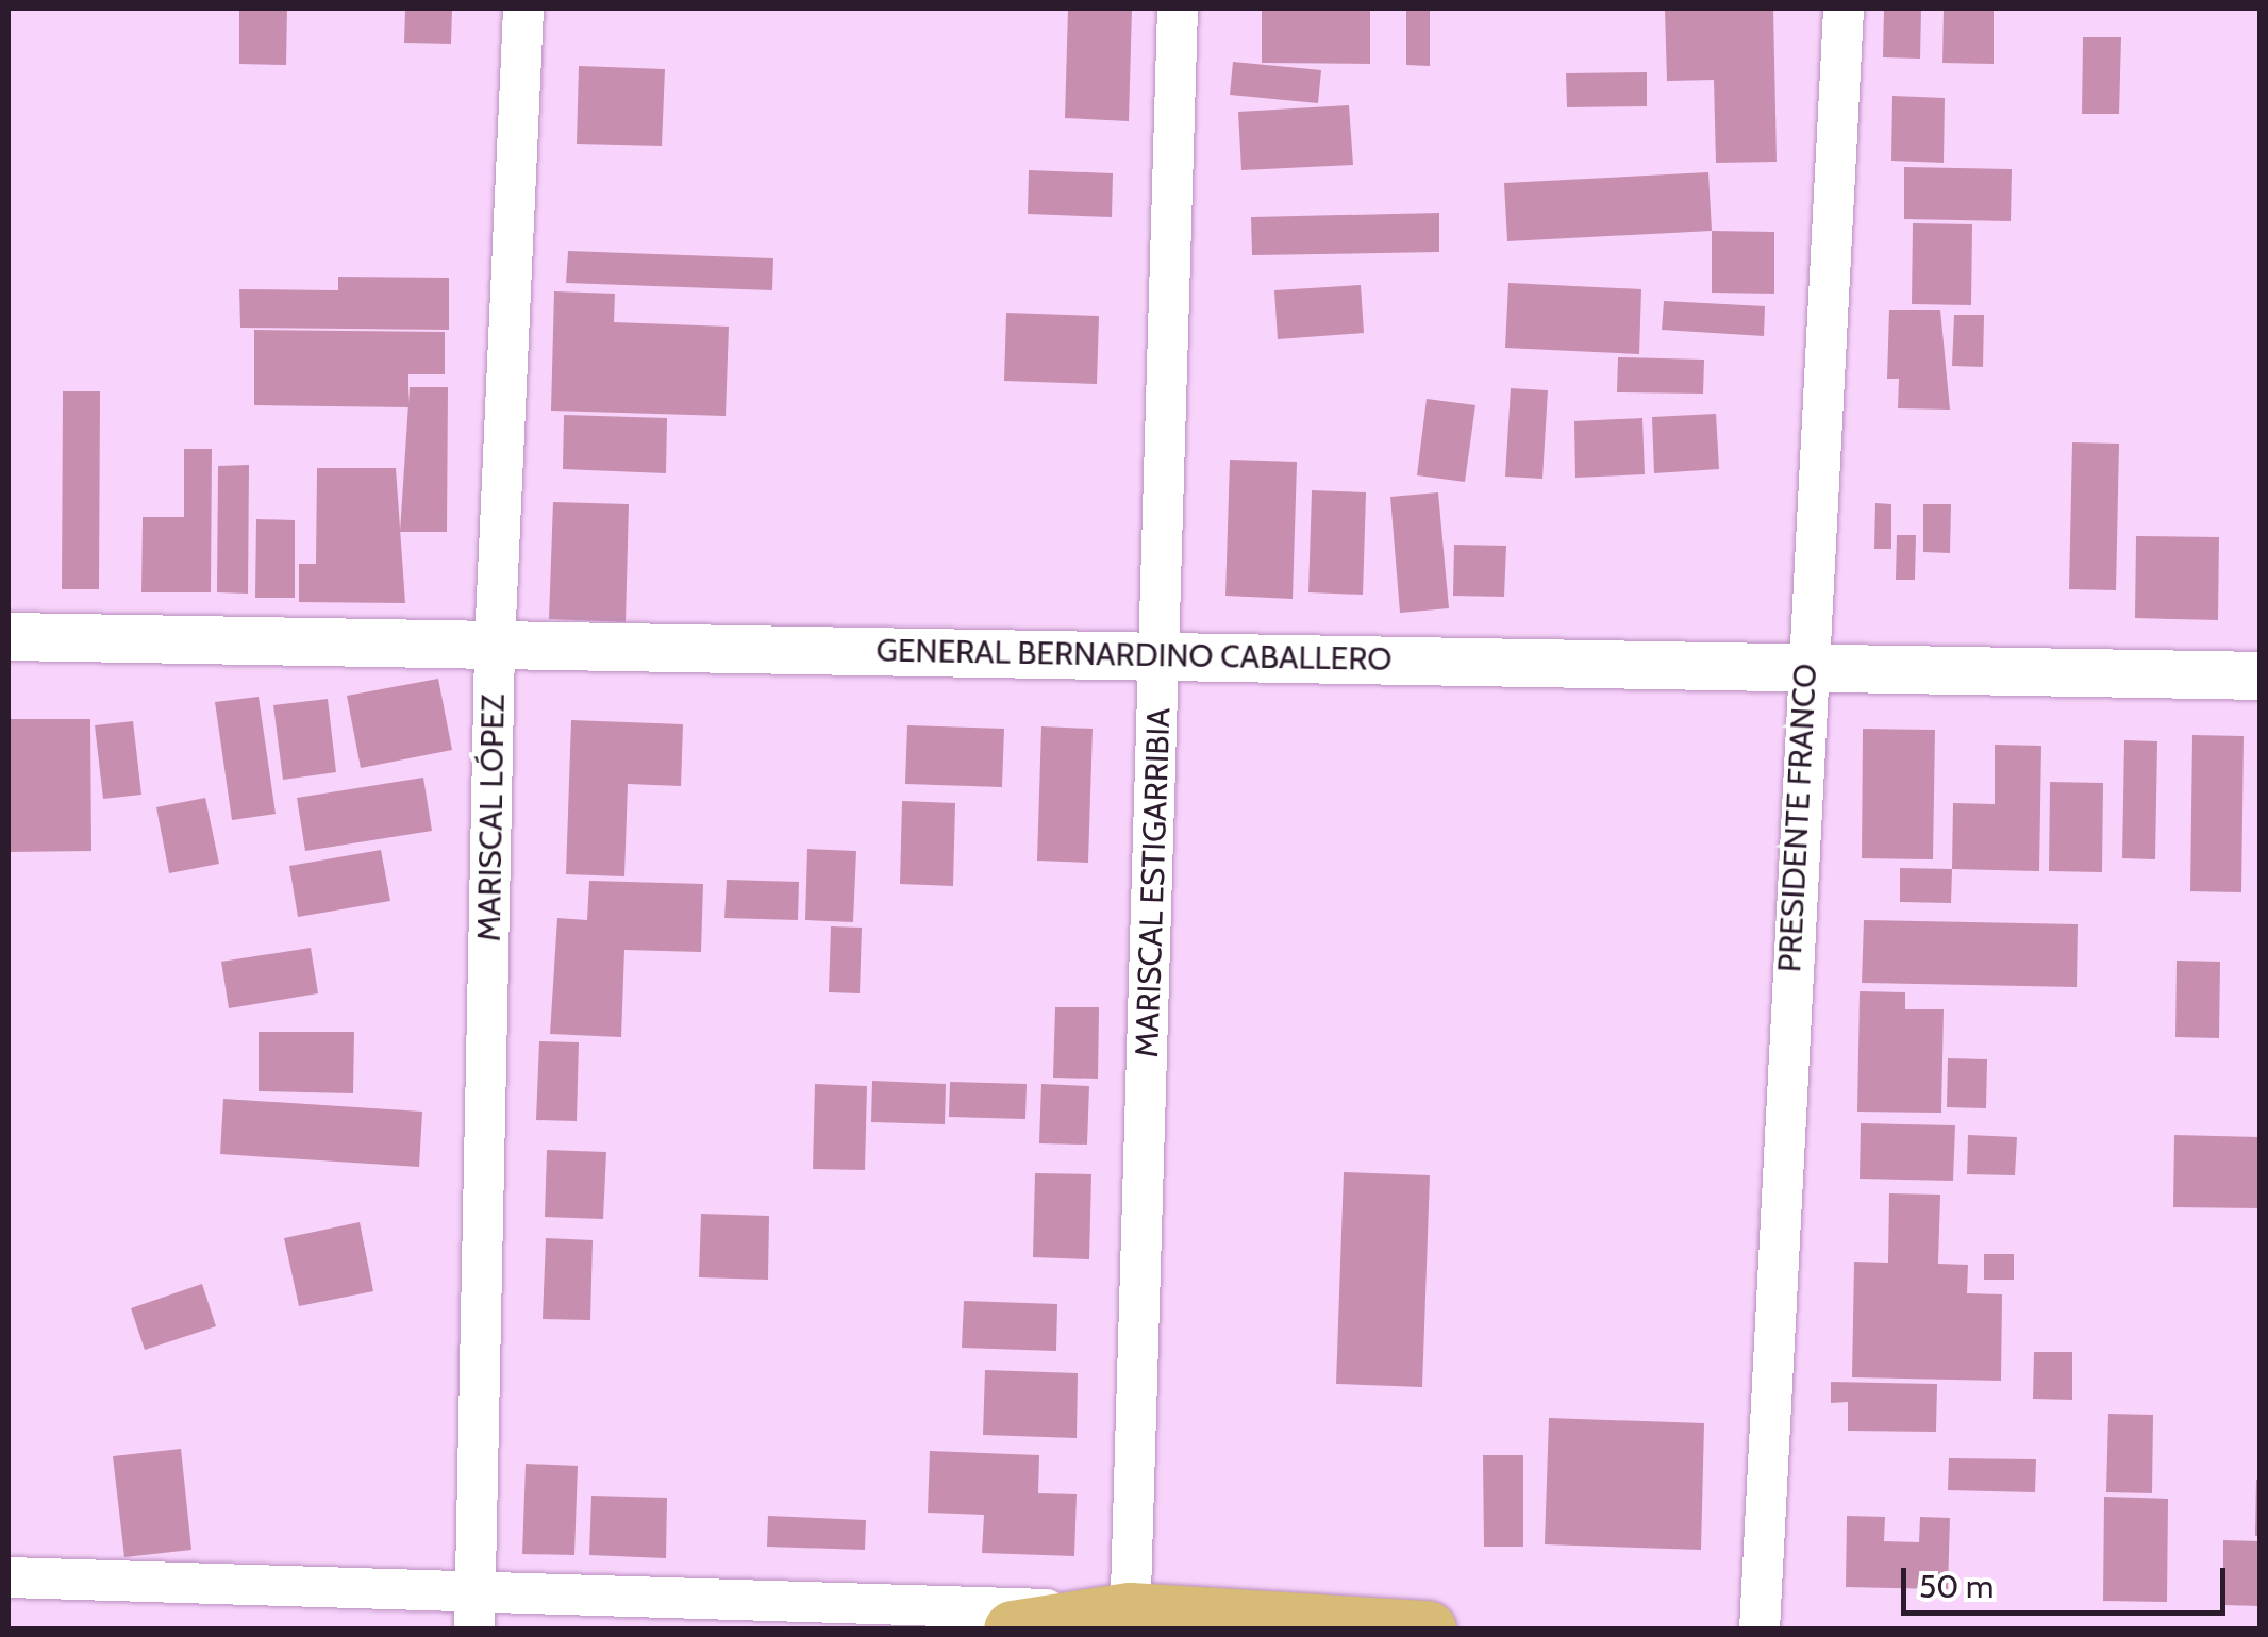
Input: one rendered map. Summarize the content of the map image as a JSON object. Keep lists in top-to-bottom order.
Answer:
{
  "streets": {
    "street": [
      "GENERAL BERNARDINO CABALLERO",
      "MARISCAL LÓPEZ",
      "PRESIDENTE FRANCO",
      "MARISCAL ESTIGARRIBIA"
    ]
  },
  "crossings": [
    ["GENERAL BERNARDINO CABALLERO", "MARISCAL LÓPEZ"],
    ["GENERAL BERNARDINO CABALLERO", "PRESIDENTE FRANCO"],
    ["GENERAL BERNARDINO CABALLERO", "MARISCAL ESTIGARRIBIA"]
  ],
  "scale_bar": "50 m"
}
